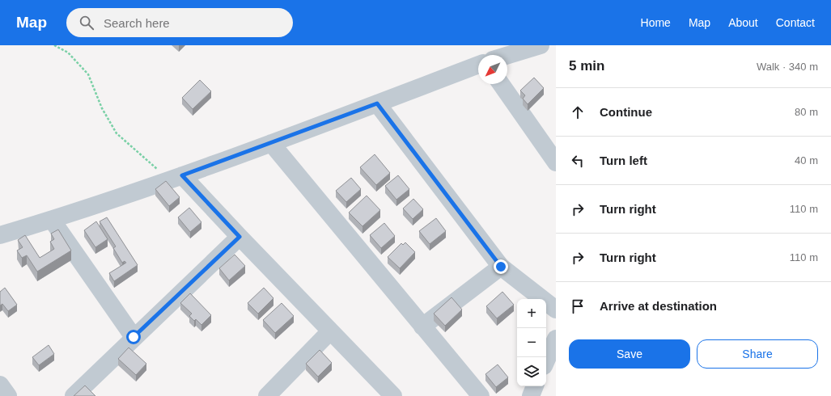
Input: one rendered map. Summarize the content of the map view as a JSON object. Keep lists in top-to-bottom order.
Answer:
{
  "north": "bottom left",
  "page": {
    "header": "Map",
    "search": "Search here",
    "nav": [
      "Home",
      "Map",
      "About",
      "Contact"
    ],
    "heading": ["5 min", "Walk · 340 m"],
    "list": [
      ["Continue", "80 m"],
      ["Turn left", "40 m"],
      ["Turn right", "110 m"],
      ["Turn right", "110 m"],
      "Arrive at destination"
    ],
    "map_buttons": ["+", "−"],
    "buttons": ["Save", "Share"]
  }
}
